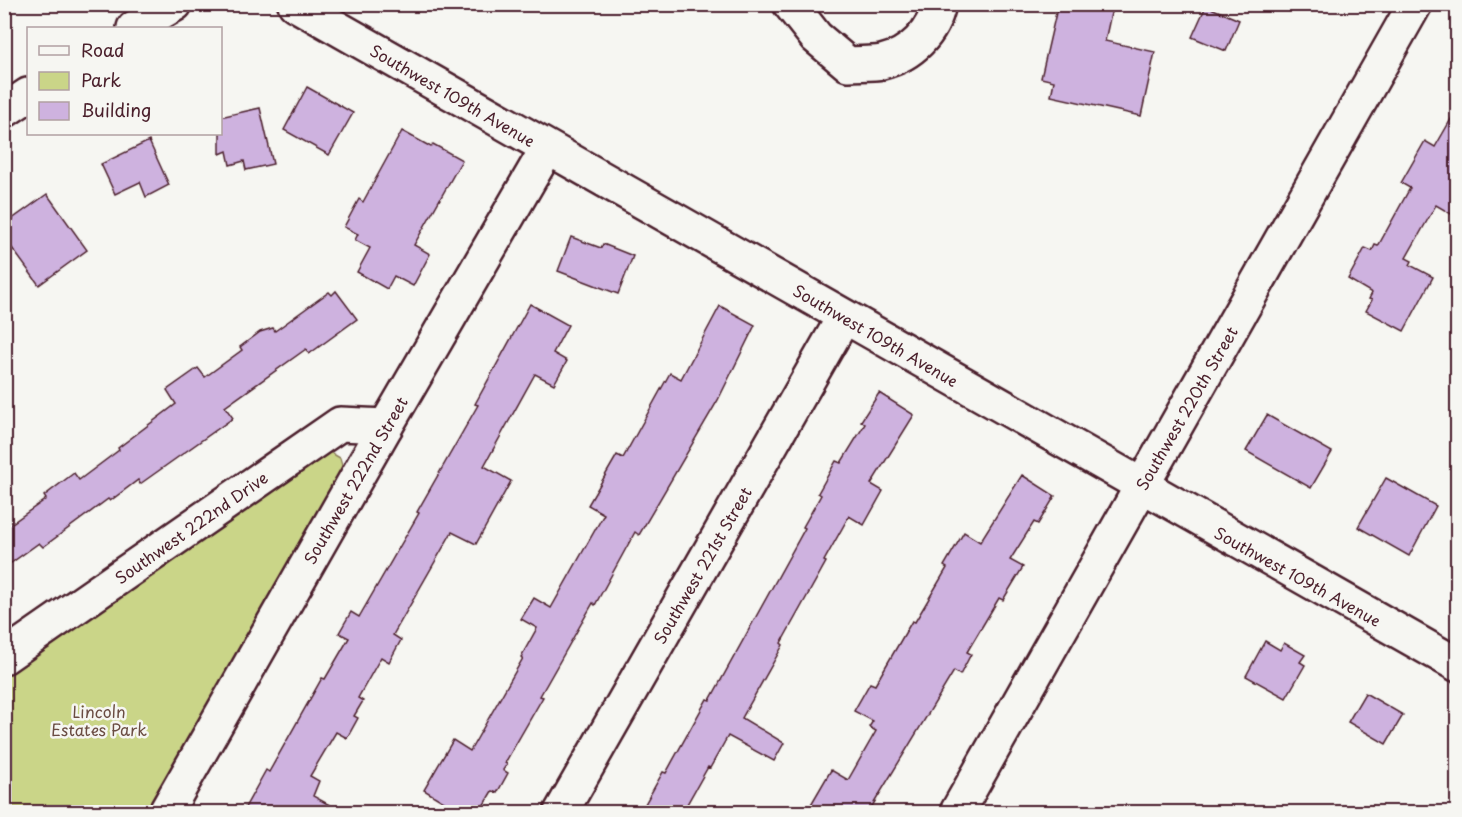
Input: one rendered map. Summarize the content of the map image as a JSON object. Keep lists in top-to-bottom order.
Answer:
{
  "streets": {
    "street": [
      "Southwest 109th Avenue",
      "Southwest 220th Street",
      "Southwest 222nd Street",
      "Southwest 222nd Drive",
      "Southwest 221st Street"
    ]
  },
  "crossings": [
    ["Southwest 109th Avenue", "Southwest 220th Street"],
    ["Southwest 109th Avenue", "Southwest 222nd Street"],
    ["Southwest 109th Avenue", "Southwest 221st Street"],
    ["Southwest 222nd Street", "Southwest 222nd Drive"]
  ],
  "parks": ["Lincoln Estates Park"],
  "legend": ["Road", "Park", "Building"]
}
